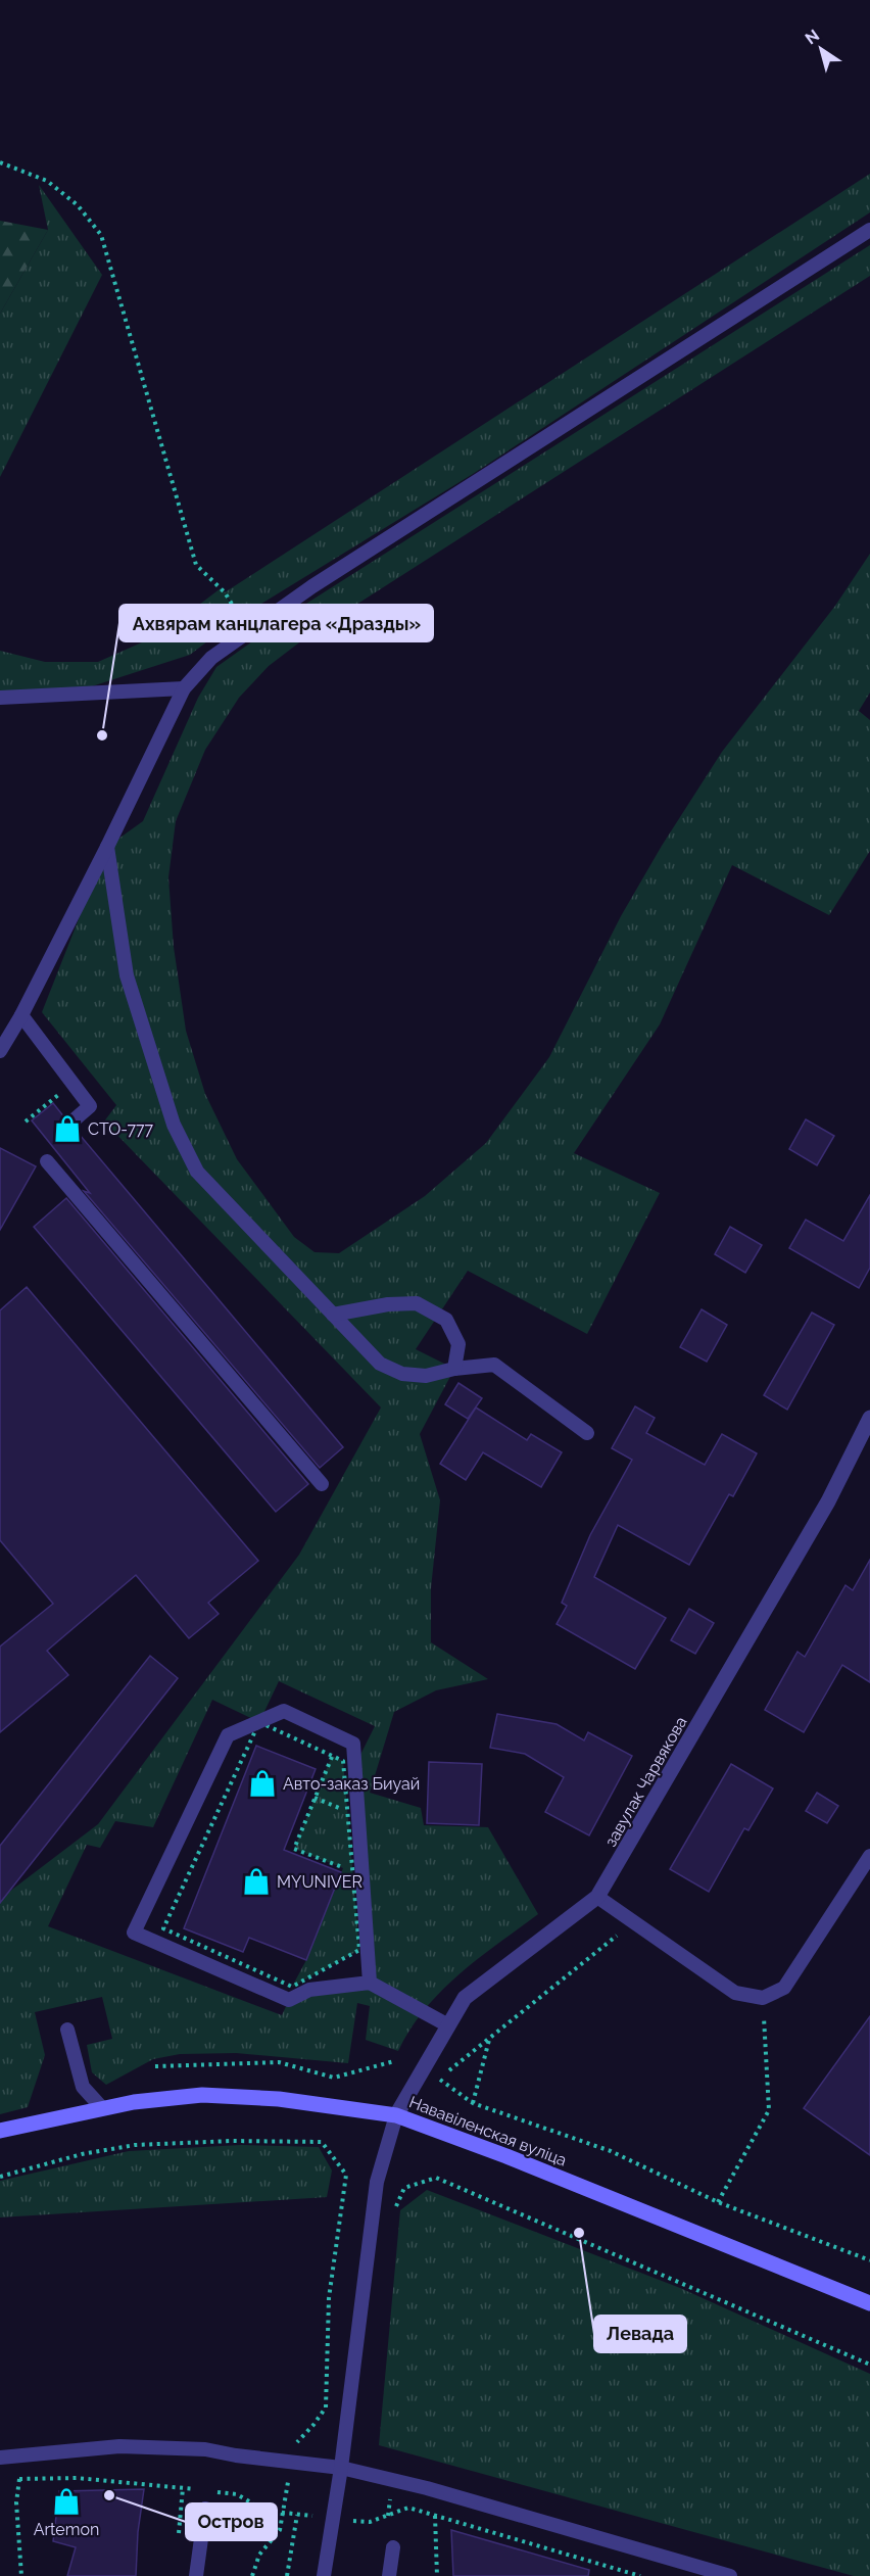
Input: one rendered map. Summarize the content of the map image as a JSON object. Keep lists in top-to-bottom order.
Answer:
{
  "streets": {
    "street": ["завулак Чарвякова", "Нававіленская вуліца"]
  },
  "crossings": [
    ["завулак Чарвякова", "Нававіленская вуліца"]
  ],
  "places": {
    "other": ["Ахвярам канцлагера «Дразды»", "Левада", "Остров"],
    "shop": [
      "СТО-777",
      "Авто-заказ Биуай",
      "MYUNIVER",
      "Artemon"
    ]
  },
  "north": "top left"
}
